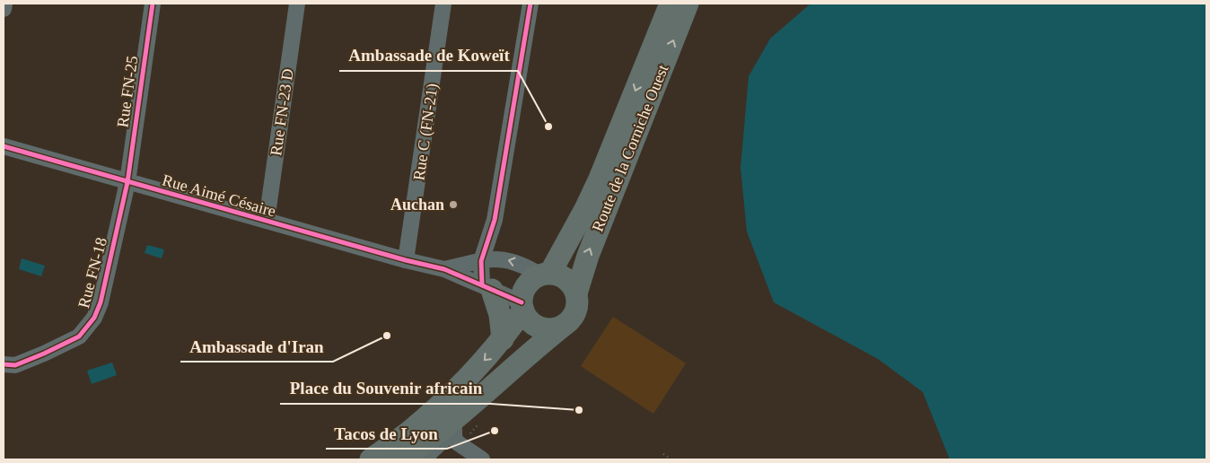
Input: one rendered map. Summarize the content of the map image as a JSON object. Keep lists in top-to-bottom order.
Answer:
{
  "streets": {
    "highway": ["Route de la Corniche Ouest"],
    "street": [
      "Rue FN-25",
      "Rue FN-23 D",
      "Rue C (FN-21)",
      "Rue Aimé Césaire",
      "Rue FN-18"
    ]
  },
  "crossings": [
    ["Rue FN-25", "Rue Aimé Césaire"],
    ["Rue FN-25", "Rue FN-18"],
    ["Rue FN-23 D", "Rue Aimé Césaire"],
    ["Rue C (FN-21)", "Rue Aimé Césaire"],
    ["Route de la Corniche Ouest", "Rue Aimé Césaire"],
    ["Rue Aimé Césaire", "Rue FN-18"]
  ],
  "places": [
    "Ambassade de Koweït",
    "Auchan",
    "Ambassade d'Iran",
    "Place du Souvenir africain",
    "Tacos de Lyon"
  ]
}
